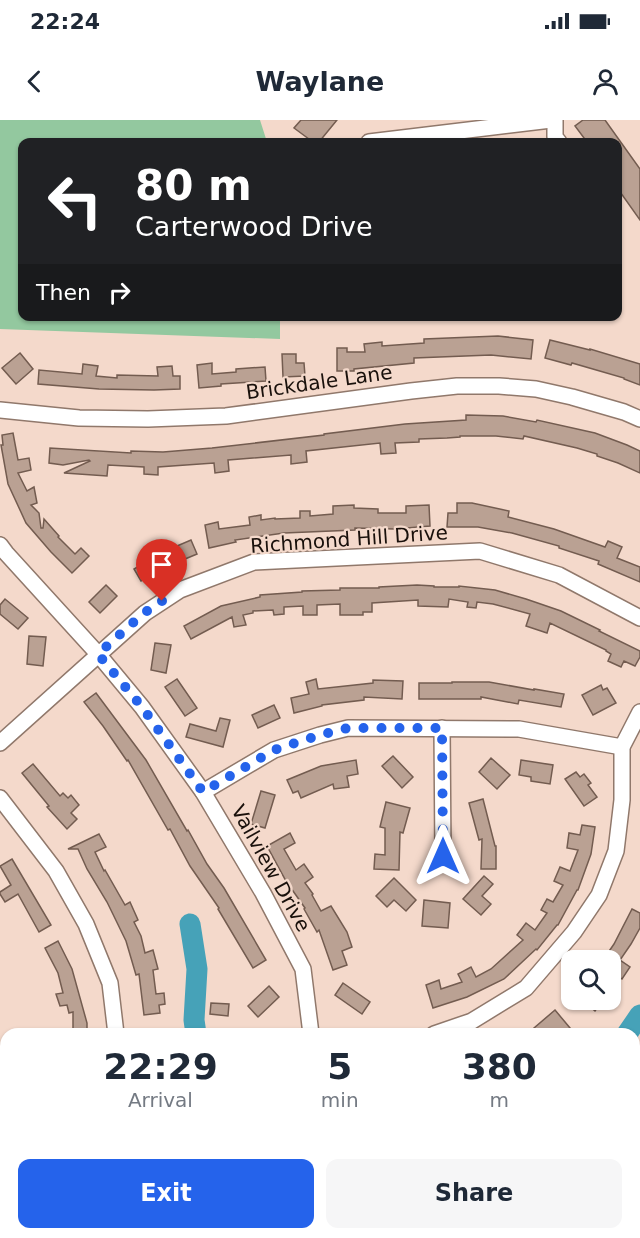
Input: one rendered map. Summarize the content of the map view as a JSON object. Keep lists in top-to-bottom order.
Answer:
{
  "streets": {
    "street": ["Brickdale Lane", "Richmond Hill Drive", "Vailview Drive"]
  },
  "crossings": [
    ["Richmond Hill Drive", "Vailview Drive"]
  ],
  "page": {
    "status": "22:24",
    "header": "Waylane",
    "turn": ["80 m", "Carterwood Drive"],
    "then": "Then",
    "eta": [
      "22:29",
      "Arrival",
      "5",
      "min",
      "380",
      "m"
    ],
    "buttons": ["Exit", "Share"]
  }
}
